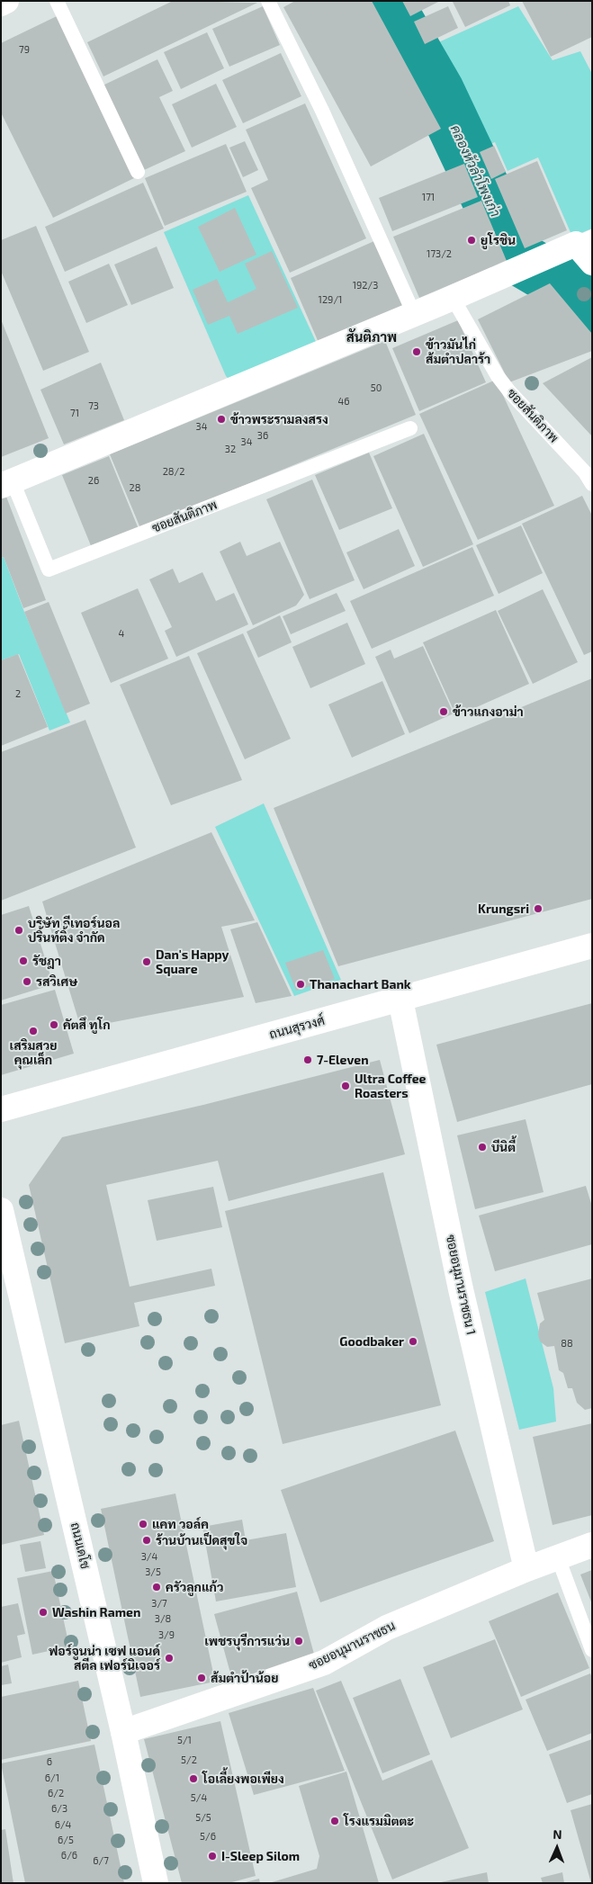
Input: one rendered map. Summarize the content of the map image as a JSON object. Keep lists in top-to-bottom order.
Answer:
{
  "streets": {
    "street": [
      "ซอยสันติภาพ",
      "ถนนสุรวงศ์",
      "ซอยอนุมานราชธน 1",
      "ถนนเดโช",
      "ซอยอนุมานราชธน"
    ]
  },
  "crossings": [
    ["ถนนสุรวงศ์", "ซอยอนุมานราชธน 1"],
    ["ซอยอนุมานราชธน 1", "ซอยอนุมานราชธน"],
    ["ถนนเดโช", "ซอยอนุมานราชธน"]
  ],
  "districts": ["สันติภาพ"],
  "water": ["คลองหัวลำโพงเก่า"],
  "places": [
    "ยูโรชิน",
    "ข้าวมันไก่ ส้มตำปลาร้า",
    "ข้าวพระรามลงสรง",
    "ข้าวแกงอาม่า",
    "Krungsri",
    "บริษัท อีเทอร์นอล ปริ้นท์ติ้ง จำกัด",
    "รัชฎา",
    "Dan's Happy Square",
    "รสวิเศษ",
    "Thanachart Bank",
    "คัตสึ ทูโก",
    "เสริมสวย คุณเล็ก",
    "7-Eleven",
    "Ultra Coffee Roasters",
    "บีนิตี้",
    "Goodbaker",
    "แคท วอล์ค",
    "ร้านบ้านเป็ดสุขใจ",
    "ครัวลูกแก้ว",
    "Washin Ramen",
    "เพชรบุรีการแว่น",
    "ฟอร์จูนน่า เซฟ แอนด์ สตีล เฟอร์นิเจอร์",
    "ส้มตำป้าน้อย",
    "โอเลี้ยงพอเพียง",
    "โรงแรมมิตตะ",
    "I-Sleep Silom"
  ],
  "house_numbers": [
    "79",
    "171",
    "173/2",
    "192/3",
    "129/1",
    "50",
    "46",
    "73",
    "71",
    "34",
    "36",
    "34",
    "32",
    "28/2",
    "26",
    "28",
    "4",
    "2",
    "88",
    "3/4",
    "3/5",
    "3/7",
    "3/8",
    "3/9",
    "5/1",
    "5/2",
    "6",
    "6/1",
    "6/2",
    "5/4",
    "6/3",
    "5/5",
    "6/4",
    "5/6",
    "6/5",
    "6/6",
    "6/7"
  ],
  "north": "top"
}
